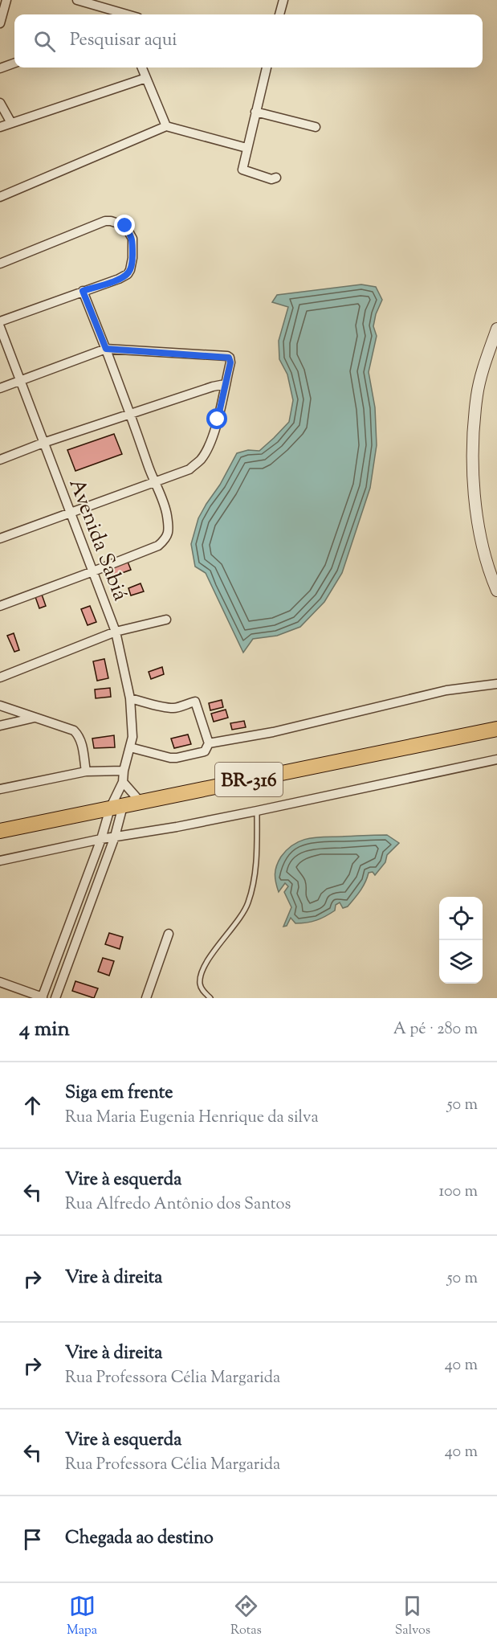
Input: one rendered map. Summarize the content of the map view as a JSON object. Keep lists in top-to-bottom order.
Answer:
{
  "streets": {
    "highway": ["BR-316"],
    "street": ["Avenida Sabiá"]
  },
  "page": {
    "search": "Pesquisar aqui",
    "heading": ["4 min", "A pé · 280 m"],
    "list": [
      ["Siga em frente", "Rua Maria Eugenia Henrique da silva", "50 m"],
      ["Vire à esquerda", "Rua Alfredo Antônio dos Santos", "100 m"],
      ["Vire à direita", "50 m"],
      ["Vire à direita", "Rua Professora Célia Margarida", "40 m"],
      ["Vire à esquerda", "Rua Professora Célia Margarida", "40 m"],
      "Chegada ao destino"
    ],
    "nav": ["Mapa", "Rotas", "Salvos"]
  }
}
